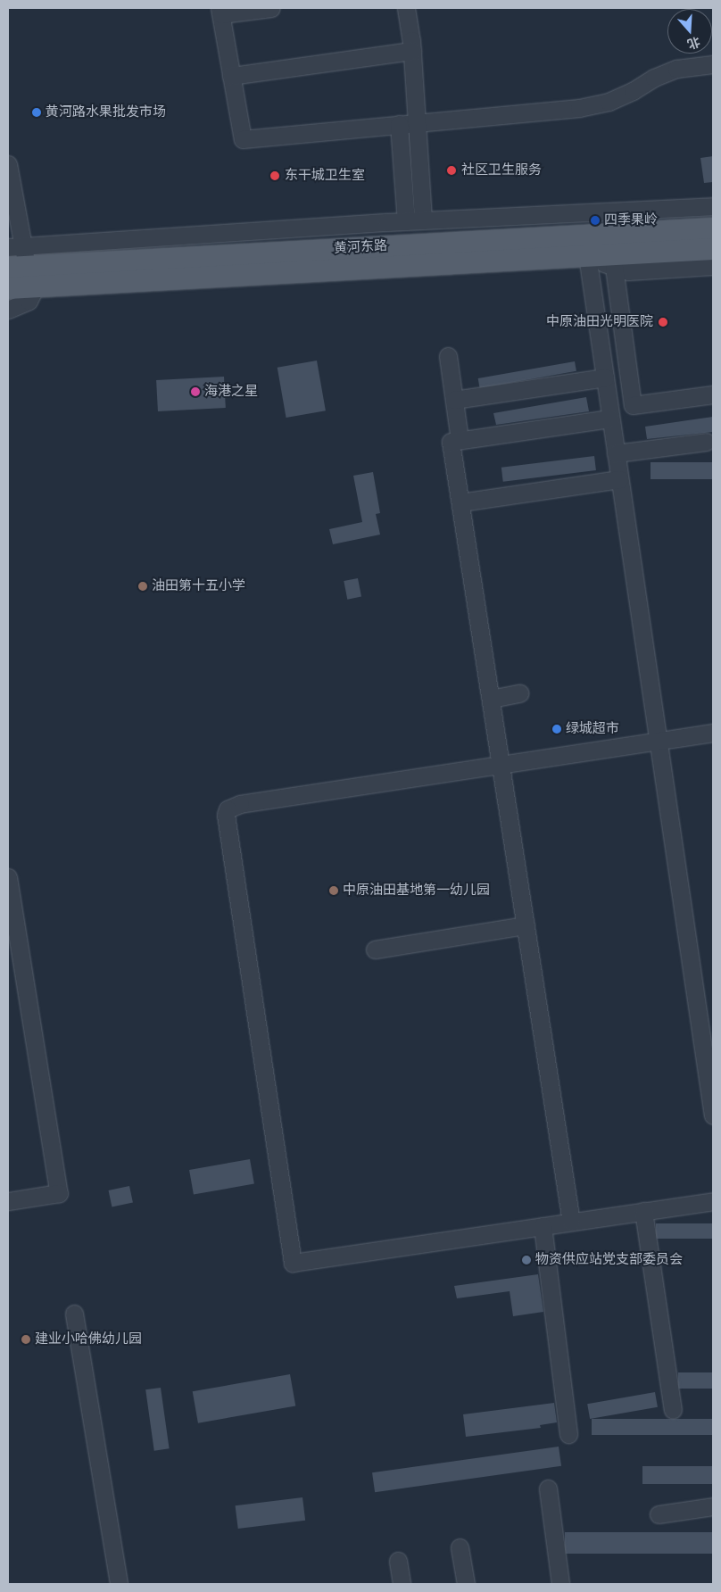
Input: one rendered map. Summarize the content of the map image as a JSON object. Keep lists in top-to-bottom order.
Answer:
{
  "streets": {
    "main road": ["黄河东路"]
  },
  "places": [
    "黄河路水果批发市场",
    "社区卫生服务",
    "东干城卫生室",
    "四季果岭",
    "中原油田光明医院",
    "海港之星",
    "油田第十五小学",
    "绿城超市",
    "中原油田基地第一幼儿园",
    "物资供应站党支部委员会",
    "建业小哈佛幼儿园"
  ],
  "north": "bottom"
}
